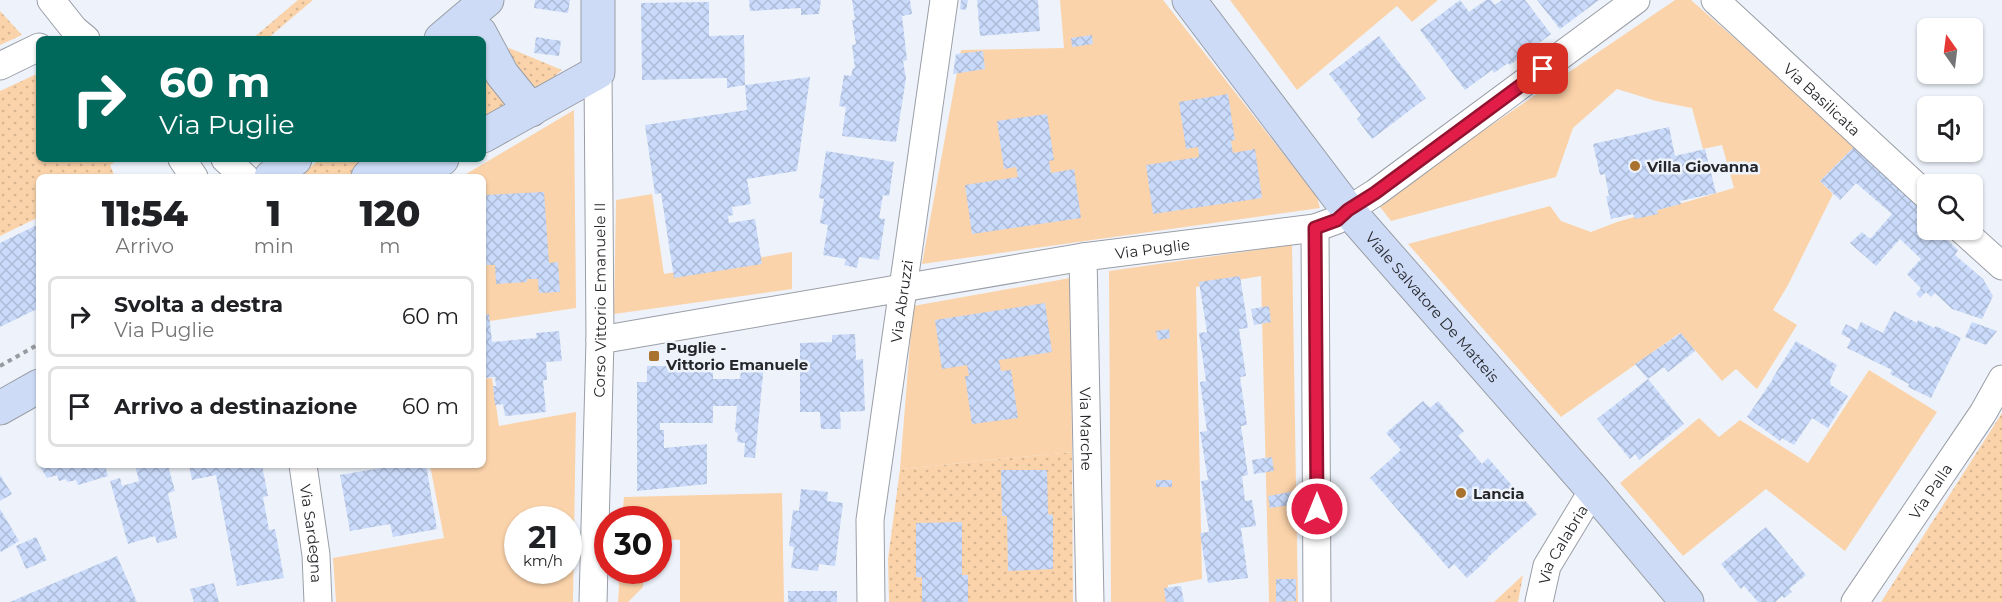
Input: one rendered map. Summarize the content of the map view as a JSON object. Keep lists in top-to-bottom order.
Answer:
{
  "streets": {
    "street": [
      "Via Basilicata",
      "Via Puglie",
      "Via Abruzzi",
      "Corso Vittorio Emanuele II",
      "Viale Salvatore De Matteis",
      "Via Marche",
      "Via Palla",
      "Via Sardegna",
      "Via Calabria"
    ]
  },
  "crossings": [
    ["Via Puglie", "Via Abruzzi"],
    ["Via Puglie", "Corso Vittorio Emanuele II"],
    ["Via Puglie", "Viale Salvatore De Matteis"],
    ["Via Puglie", "Via Marche"],
    ["Viale Salvatore De Matteis", "Via Calabria"]
  ],
  "places": {
    "other": ["Villa Giovanna", "Lancia"],
    "transit": ["Puglie - Vittorio Emanuele"]
  },
  "north": "top",
  "page": {
    "turn": ["60 m", "Via Puglie"],
    "eta": [
      "11:54",
      "Arrivo",
      "1",
      "min",
      "120",
      "m"
    ],
    "list": [
      {
        "name": "Svolta a destra",
        "note": "Via Puglie",
        "value": "60 m"
      },
      {
        "name": "Arrivo a destinazione",
        "value": "60 m"
      }
    ],
    "speed": "21 km/h",
    "limit": "30"
  }
}
